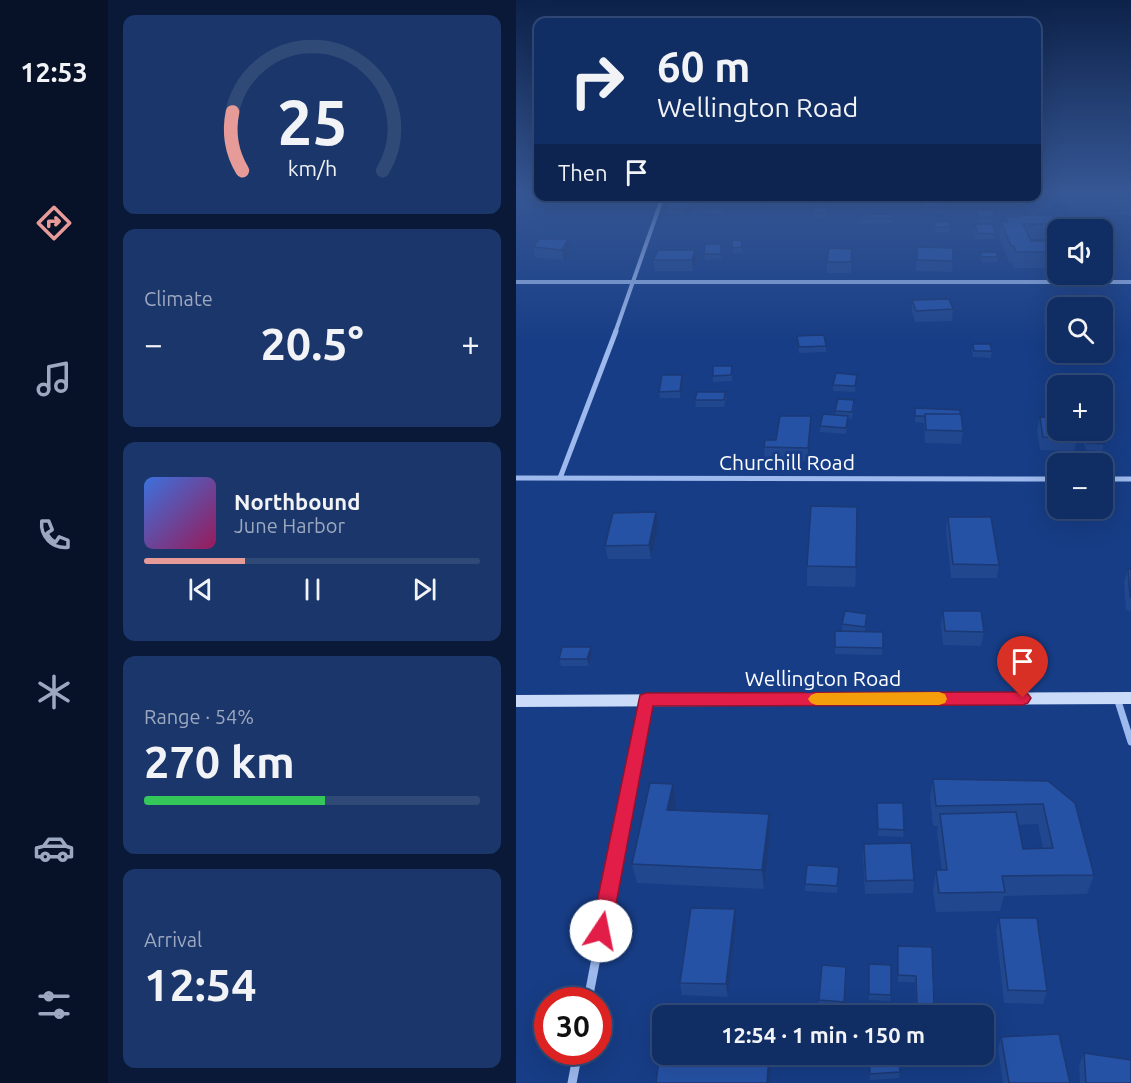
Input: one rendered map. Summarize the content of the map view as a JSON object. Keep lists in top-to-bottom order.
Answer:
{
  "streets": {
    "main road": ["Wellington Road"],
    "street": ["Churchill Road"]
  },
  "page": {
    "tabs": "12:53",
    "turn": ["60 m", "Wellington Road"],
    "then": "Then",
    "map_buttons": ["+", "−"],
    "tile": [
      "Climate",
      ["Range · 54%", "270 km"],
      ["Arrival", "12:54"]
    ],
    "heat": ["−", "20.5°", "+"],
    "song": ["Northbound", "June Harbor"],
    "limit": "30",
    "trip": "12:54 · 1 min · 150 m",
    "gauge": ["25", "km/h"]
  }
}
